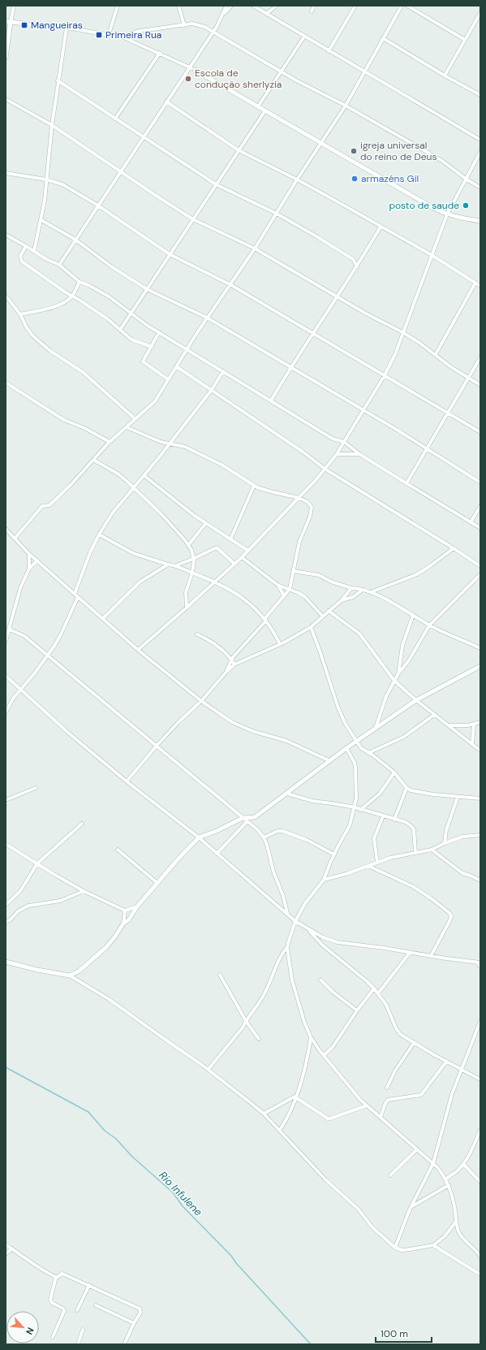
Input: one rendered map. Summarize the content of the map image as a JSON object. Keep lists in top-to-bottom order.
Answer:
{
  "water": ["Rio Infulene"],
  "places": {
    "transit": ["Mangueiras", "Primeira Rua"],
    "other": [
      "Escola de condução sherlyzia",
      "igreja universal do reino de Deus",
      "armazéns Gil",
      "posto de saude"
    ]
  },
  "scale_bar": "100 m",
  "north": "bottom right"
}
